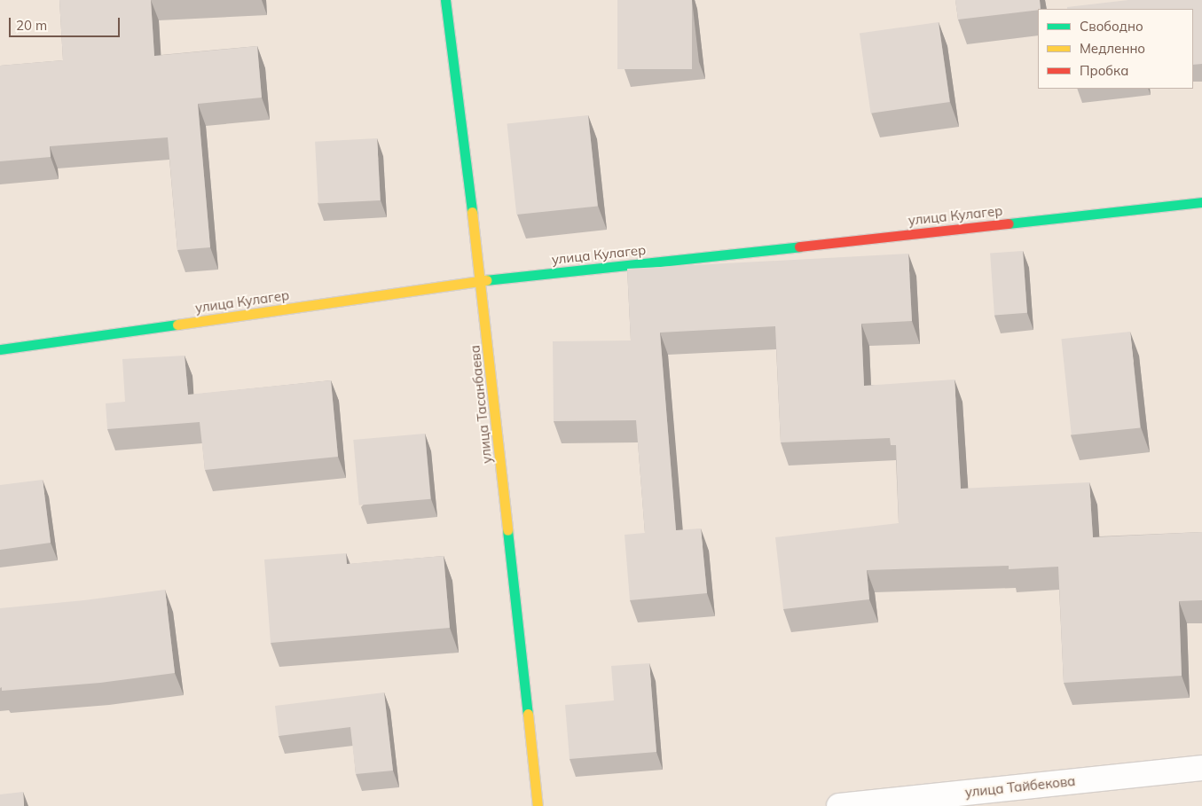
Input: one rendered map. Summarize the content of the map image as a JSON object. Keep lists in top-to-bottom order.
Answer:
{
  "streets": {
    "street": ["улица Кулагер", "улица Тасанбаева", "улица Тайбекова"]
  },
  "crossings": [
    ["улица Кулагер", "улица Тасанбаева"]
  ],
  "legend": ["Свободно", "Медленно", "Пробка"],
  "scale_bar": "20 m"
}
